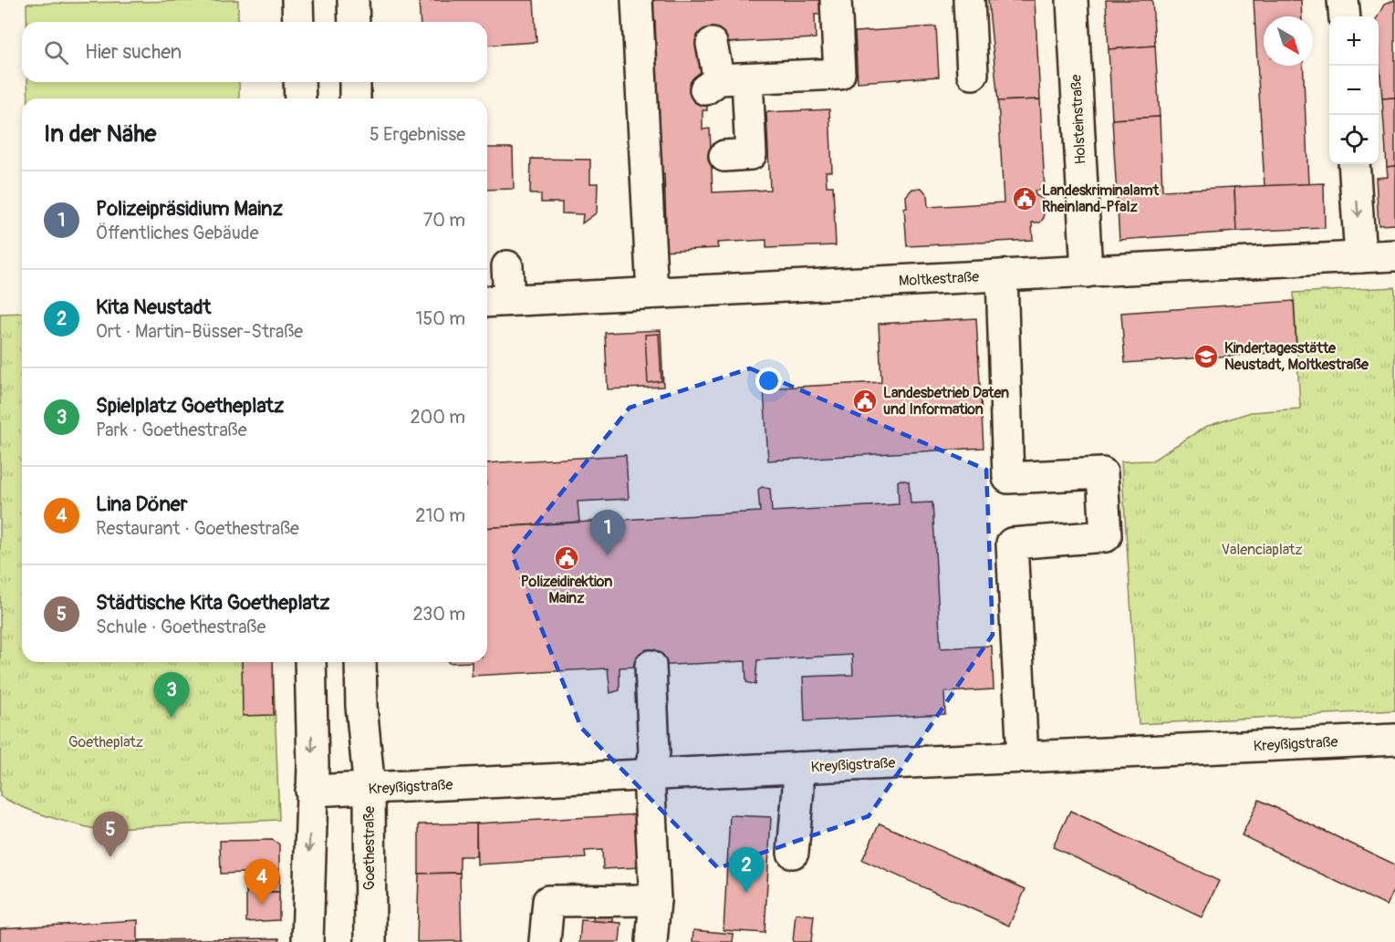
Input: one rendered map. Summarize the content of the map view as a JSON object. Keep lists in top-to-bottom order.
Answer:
{
  "streets": {
    "street": [
      "Holsteinstraße",
      "Moltkestraße",
      "Kreyßigstraße",
      "Goethestraße"
    ]
  },
  "crossings": [
    ["Holsteinstraße", "Moltkestraße"],
    ["Kreyßigstraße", "Goethestraße"]
  ],
  "parks": ["Valenciaplatz", "Goetheplatz"],
  "places": {
    "public building": ["Landeskriminalamt Rheinland-Pfalz", "Landesbetrieb Daten und Information", "Polizeidirektion Mainz"],
    "school or university": ["Kindertagesstätte Neustadt, Moltkestraße"]
  },
  "north": "bottom right",
  "page": {
    "map_buttons": ["+", "−"],
    "search": "Hier suchen",
    "heading": ["In der Nähe", "5 Ergebnisse"],
    "list": [
      {
        "mark": "1",
        "name": "Polizeipräsidium Mainz",
        "note": "Öffentliches Gebäude",
        "value": "70 m"
      },
      {
        "mark": "2",
        "name": "Kita Neustadt",
        "note": "Ort · Martin-Büsser-Straße",
        "value": "150 m"
      },
      {
        "mark": "3",
        "name": "Spielplatz Goetheplatz",
        "note": "Park · Goethestraße",
        "value": "200 m"
      },
      {
        "mark": "4",
        "name": "Lina Döner",
        "note": "Restaurant · Goethestraße",
        "value": "210 m"
      },
      {
        "mark": "5",
        "name": "Städtische Kita Goetheplatz",
        "note": "Schule · Goethestraße",
        "value": "230 m"
      }
    ],
    "pins": [
      "1",
      "3",
      "5",
      "2",
      "4"
    ]
  }
}
